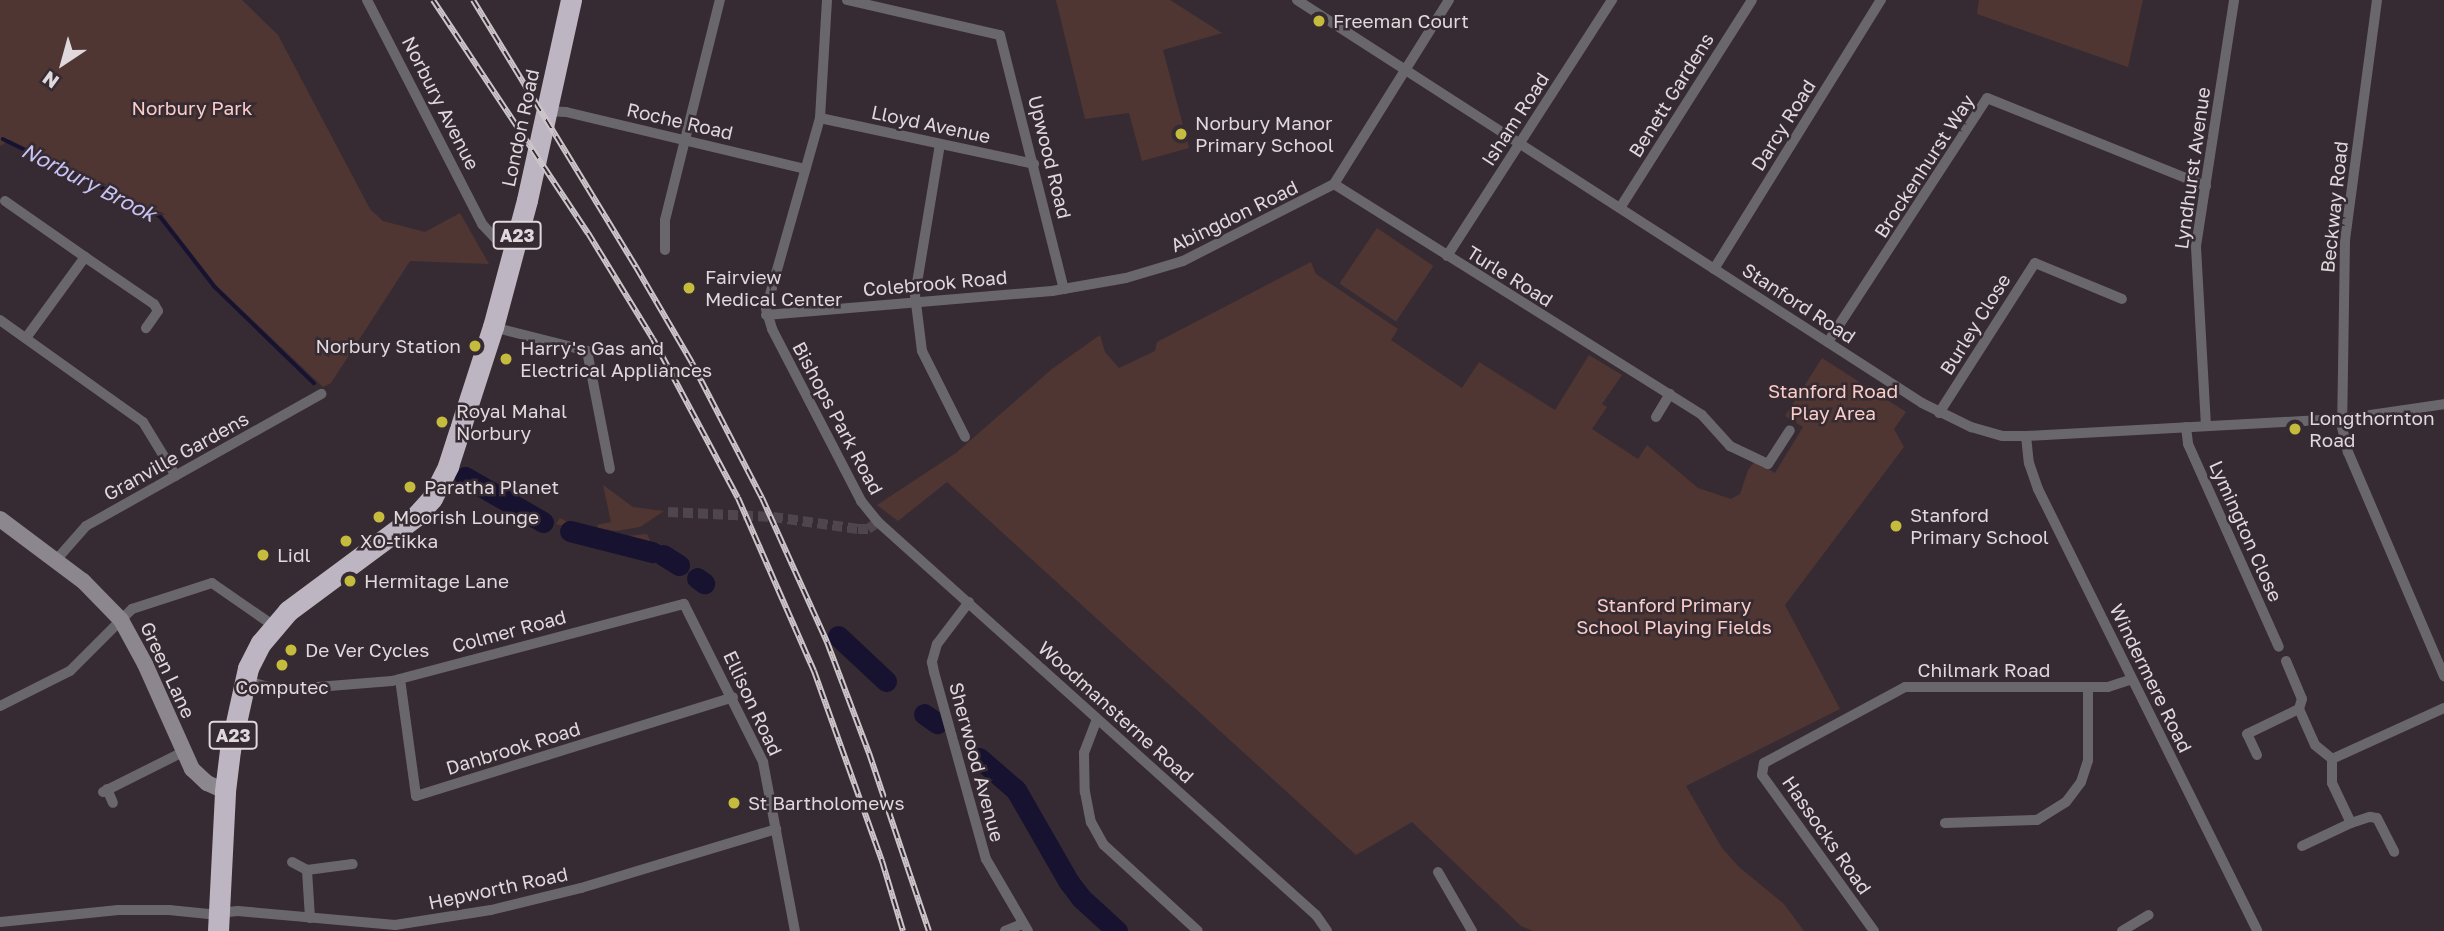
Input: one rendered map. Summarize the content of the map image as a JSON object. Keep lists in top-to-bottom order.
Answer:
{
  "streets": {
    "highway": ["London Road", "A23"],
    "main road": ["Green Lane"],
    "street": [
      "Benett Gardens",
      "Norbury Avenue",
      "Isham Road",
      "Roche Road",
      "Lloyd Avenue",
      "Darcy Road",
      "Upwood Road",
      "Brockenhurst Way",
      "Lyndhurst Avenue",
      "Beckway Road",
      "Abingdon Road",
      "Turle Road",
      "Colebrook Road",
      "Stanford Road",
      "Burley Close",
      "Bishops Park Road",
      "Granville Gardens",
      "Lymington Close",
      "Colmer Road",
      "Chilmark Road",
      "Windermere Road",
      "Ellison Road",
      "Woodmansterne Road",
      "Danbrook Road",
      "Sherwood Avenue",
      "Hassocks Road",
      "Hepworth Road"
    ]
  },
  "crossings": [
    ["Benett Gardens", "Stanford Road"],
    ["Norbury Avenue", "London Road"],
    ["Isham Road", "Turle Road"],
    ["Isham Road", "Stanford Road"],
    ["Roche Road", "London Road"],
    ["Lloyd Avenue", "Upwood Road"],
    ["Darcy Road", "Stanford Road"],
    ["London Road", "A23"],
    ["Upwood Road", "Abingdon Road"],
    ["Upwood Road", "Colebrook Road"],
    ["Brockenhurst Way", "Lyndhurst Avenue"],
    ["Brockenhurst Way", "Stanford Road"],
    ["Lyndhurst Avenue", "Stanford Road"],
    ["Beckway Road", "Stanford Road"],
    ["Abingdon Road", "Turle Road"],
    ["Abingdon Road", "Colebrook Road"],
    ["A23", "Colmer Road"],
    ["A23", "Green Lane"],
    ["A23", "Hepworth Road"],
    ["Colebrook Road", "Bishops Park Road"],
    ["Stanford Road", "Burley Close"],
    ["Stanford Road", "Lymington Close"],
    ["Stanford Road", "Windermere Road"],
    ["Bishops Park Road", "Woodmansterne Road"],
    ["Granville Gardens", "Green Lane"],
    ["Colmer Road", "Ellison Road"],
    ["Colmer Road", "Danbrook Road"],
    ["Chilmark Road", "Windermere Road"],
    ["Chilmark Road", "Hassocks Road"],
    ["Ellison Road", "Danbrook Road"],
    ["Ellison Road", "Hepworth Road"],
    ["Woodmansterne Road", "Sherwood Avenue"]
  ],
  "water": ["Norbury Brook"],
  "parks": ["Norbury Park", "Stanford Road Play Area", "Stanford Primary School Playing Fields"],
  "places": [
    "Freeman Court",
    "Norbury Manor Primary School",
    "Fairview Medical Center",
    "Norbury Station",
    "Harry's Gas and Electrical Appliances",
    "Royal Mahal Norbury",
    "Longthornton Road",
    "Paratha Planet",
    "Moorish Lounge",
    "Stanford Primary School",
    "XO-tikka",
    "Lidl",
    "Hermitage Lane",
    "De Ver Cycles",
    "Computec",
    "St Bartholomews"
  ],
  "north": "bottom left"
}
